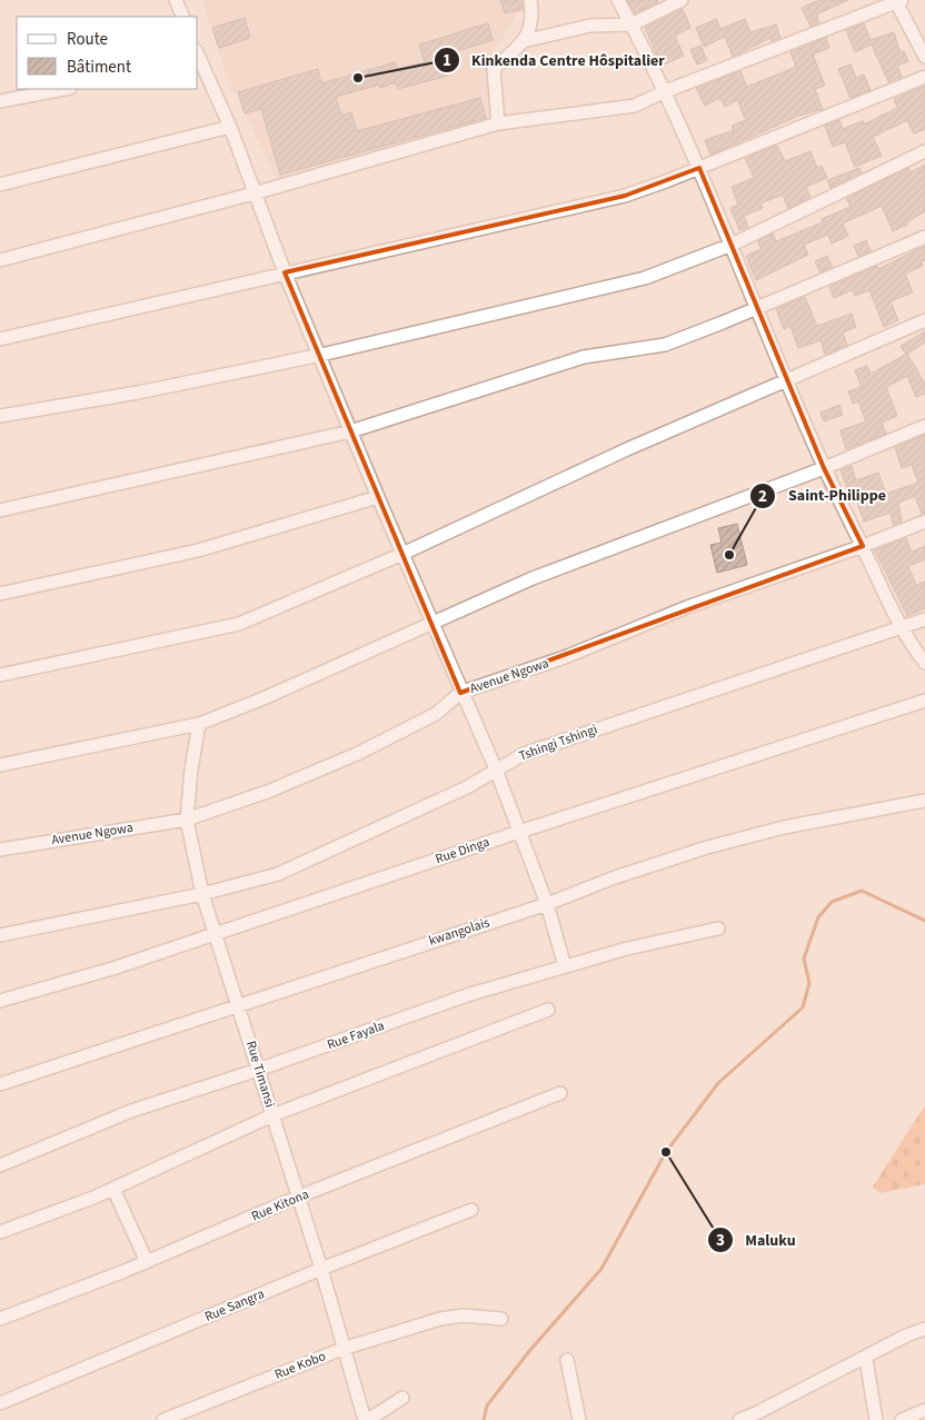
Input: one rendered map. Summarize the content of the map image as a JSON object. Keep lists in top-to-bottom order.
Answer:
{
  "streets": {
    "street": [
      "Avenue Ngowa",
      "Tshingi Tshingi",
      "Rue Dinga",
      "kwangolais",
      "Rue Fayala",
      "Rue Timansi",
      "Rue Kitona",
      "Rue Sangra",
      "Rue Kobo"
    ]
  },
  "crossings": [
    ["Avenue Ngowa", "Rue Timansi"],
    ["Tshingi Tshingi", "Rue Timansi"],
    ["Rue Dinga", "Rue Timansi"],
    ["kwangolais", "Rue Timansi"],
    ["Rue Fayala", "Rue Timansi"],
    ["Rue Timansi", "Rue Kitona"],
    ["Rue Timansi", "Rue Sangra"],
    ["Rue Timansi", "Rue Kobo"]
  ],
  "places": ["Kinkenda Centre Hôspitalier", "Saint-Philippe", "Maluku"],
  "legend": ["Route", "Bâtiment"]
}
